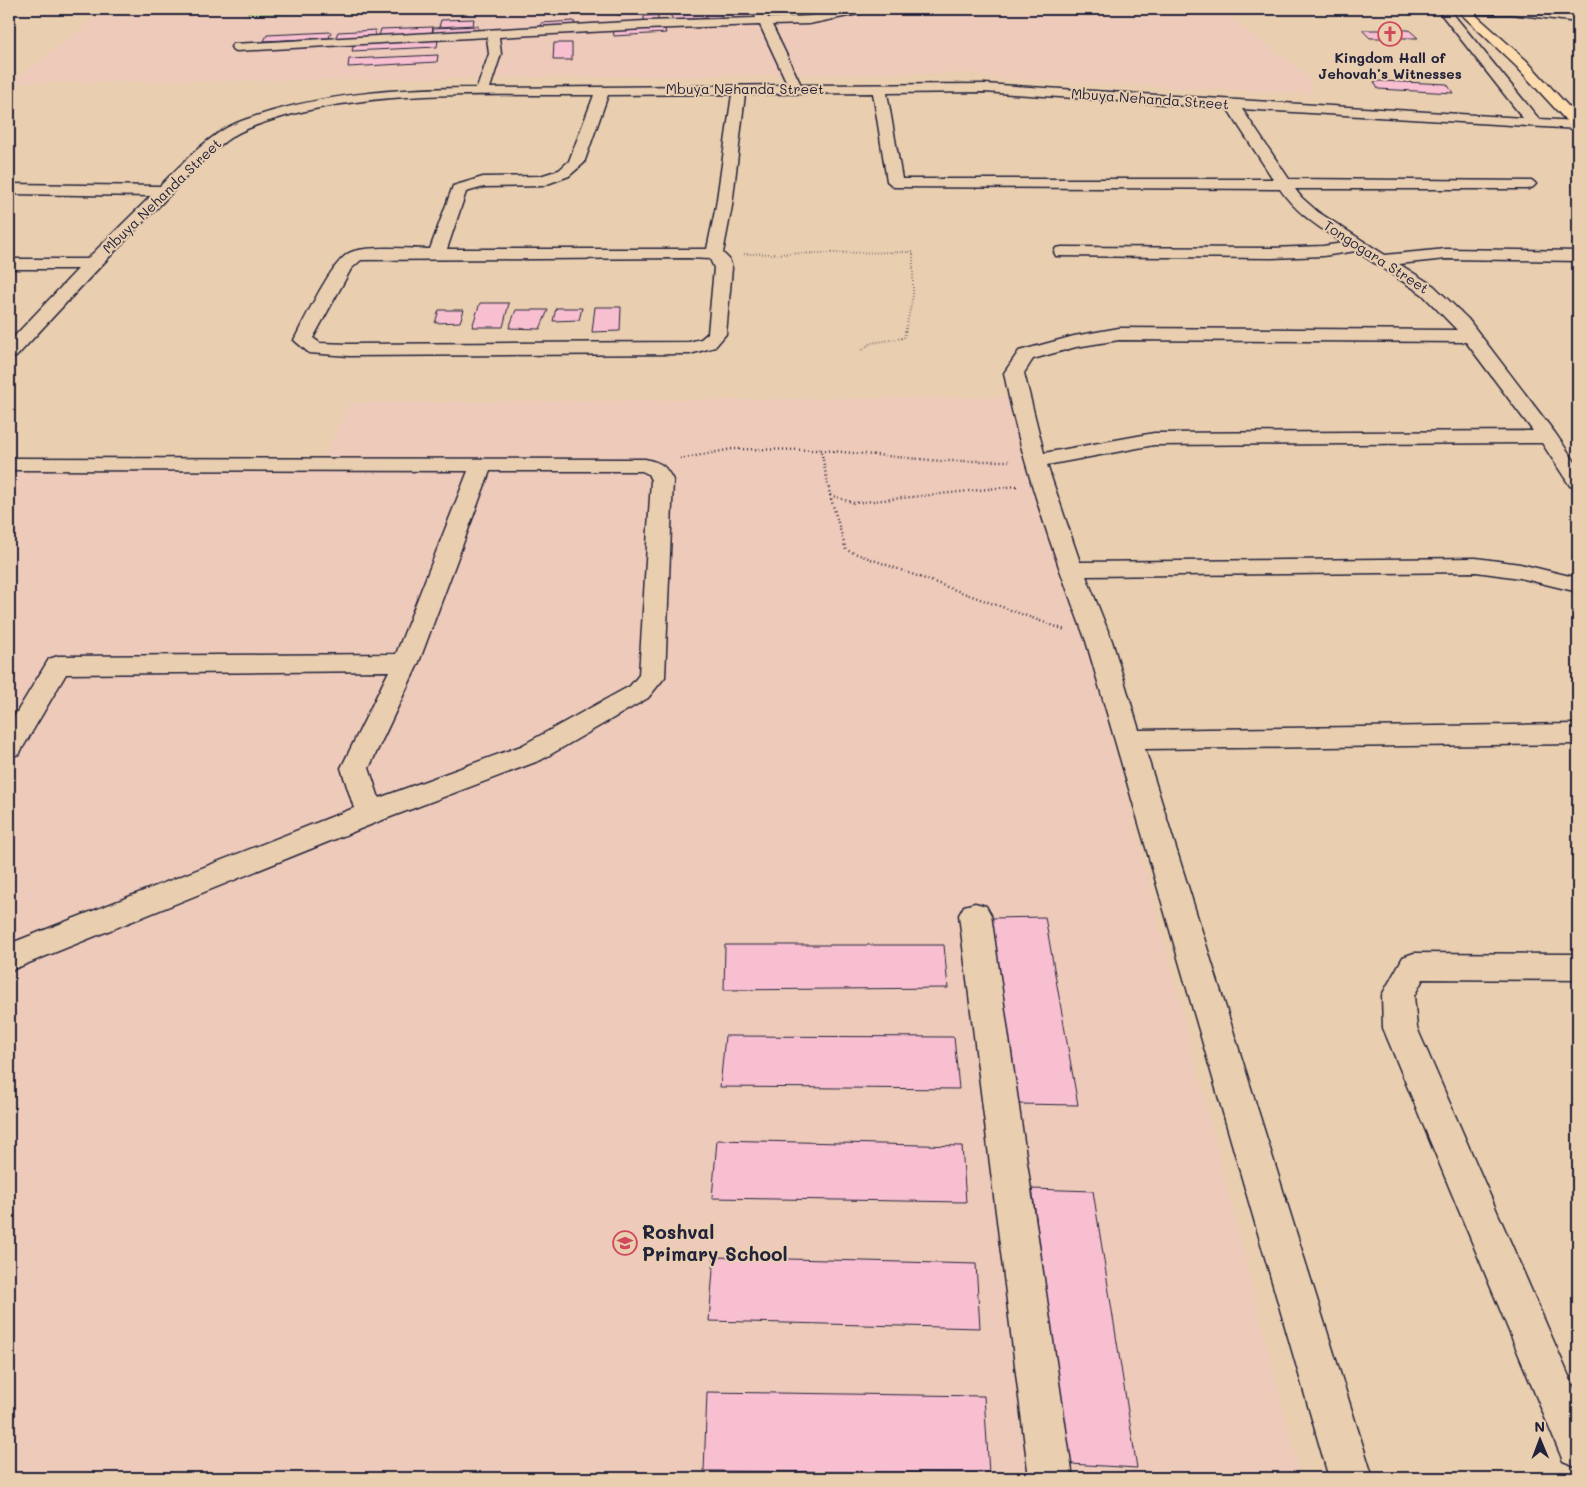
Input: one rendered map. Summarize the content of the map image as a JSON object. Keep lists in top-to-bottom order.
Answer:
{
  "streets": {
    "street": ["Mbuya Nehanda Street", "Tongogara Street"]
  },
  "crossings": [
    ["Mbuya Nehanda Street", "Tongogara Street"]
  ],
  "places": {
    "church": ["Kingdom Hall of Jehovah’s Witnesses"],
    "school or university": ["Roshval Primary School"]
  },
  "north": "top"
}
